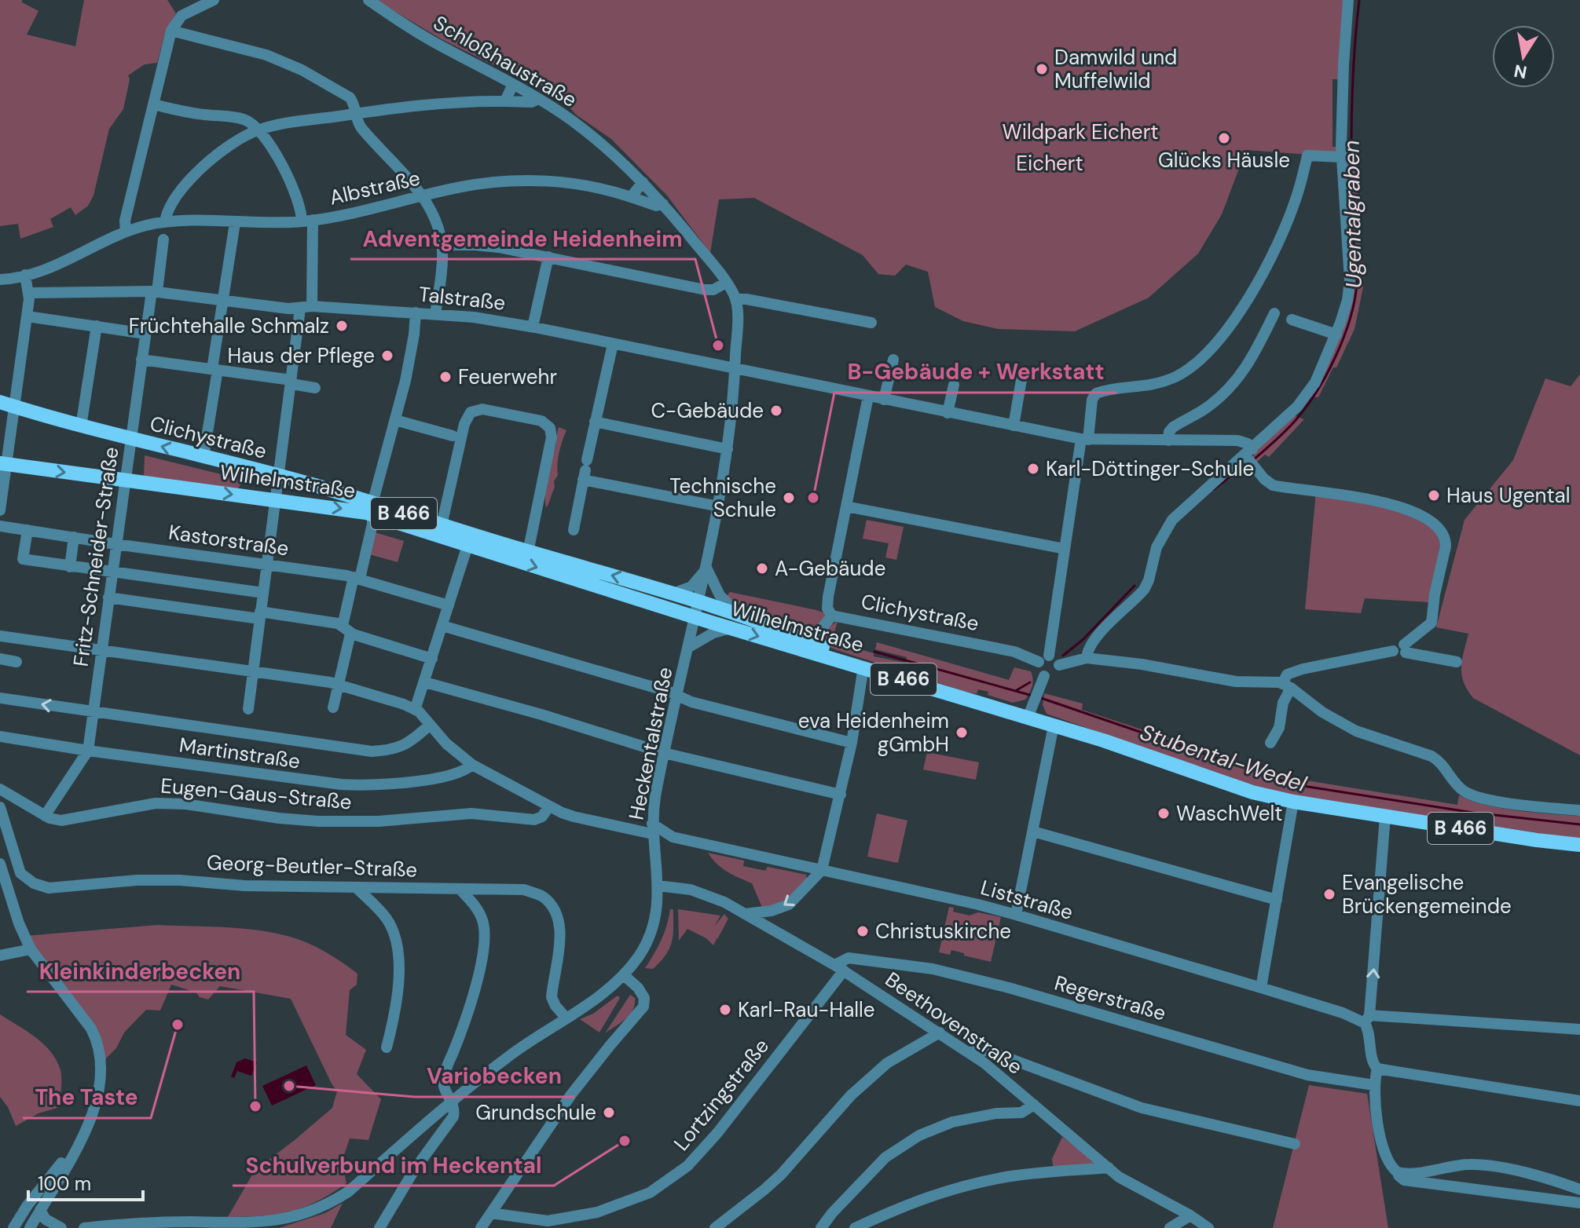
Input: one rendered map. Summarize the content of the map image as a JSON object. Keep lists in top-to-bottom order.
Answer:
{
  "streets": {
    "main road": ["Clichystraße", "Wilhelmstraße", "B 466"],
    "street": [
      "Schloßhaustraße",
      "Albstraße",
      "Talstraße",
      "Kastorstraße",
      "Fritz-Schneider-Straße",
      "Heckentalstraße",
      "Martinstraße",
      "Eugen-Gaus-Straße",
      "Georg-Beutler-Straße",
      "Liststraße",
      "Regerstraße",
      "Beethovenstraße",
      "Lortzingstraße"
    ]
  },
  "crossings": [
    ["Schloßhaustraße", "Albstraße"],
    ["Talstraße", "Fritz-Schneider-Straße"],
    ["Clichystraße", "Wilhelmstraße"],
    ["Clichystraße", "Fritz-Schneider-Straße"],
    ["Wilhelmstraße", "Fritz-Schneider-Straße"],
    ["Wilhelmstraße", "Heckentalstraße"],
    ["Kastorstraße", "Fritz-Schneider-Straße"],
    ["Fritz-Schneider-Straße", "Martinstraße"],
    ["Fritz-Schneider-Straße", "Eugen-Gaus-Straße"],
    ["Heckentalstraße", "Georg-Beutler-Straße"],
    ["Heckentalstraße", "Liststraße"],
    ["Heckentalstraße", "Beethovenstraße"],
    ["Regerstraße", "Beethovenstraße"],
    ["Regerstraße", "Lortzingstraße"],
    ["Beethovenstraße", "Lortzingstraße"]
  ],
  "one_way": ["Wilhelmstraße"],
  "water": ["Ugentalgraben", "Stubental-Wedel"],
  "parks": ["Wildpark Eichert", "Eichert"],
  "places": [
    "Damwild und Muffelwild",
    "Glücks Häusle",
    "Früchtehalle Schmalz",
    "Adventgemeinde Heidenheim",
    "Haus der Pflege",
    "Feuerwehr",
    "C-Gebäude",
    "Karl-Döttinger-Schule",
    "Haus Ugental",
    "Technische Schule",
    "B-Gebäude + Werkstatt",
    "A-Gebäude",
    "eva Heidenheim gGmbH",
    "WaschWelt",
    "Evangelische Brückengemeinde",
    "Christuskirche",
    "Karl-Rau-Halle",
    "The Taste",
    "Variobecken",
    "Kleinkinderbecken",
    "Grundschule",
    "Schulverbund im Heckental"
  ],
  "scale_bar": "100 m",
  "north": "bottom"
}
